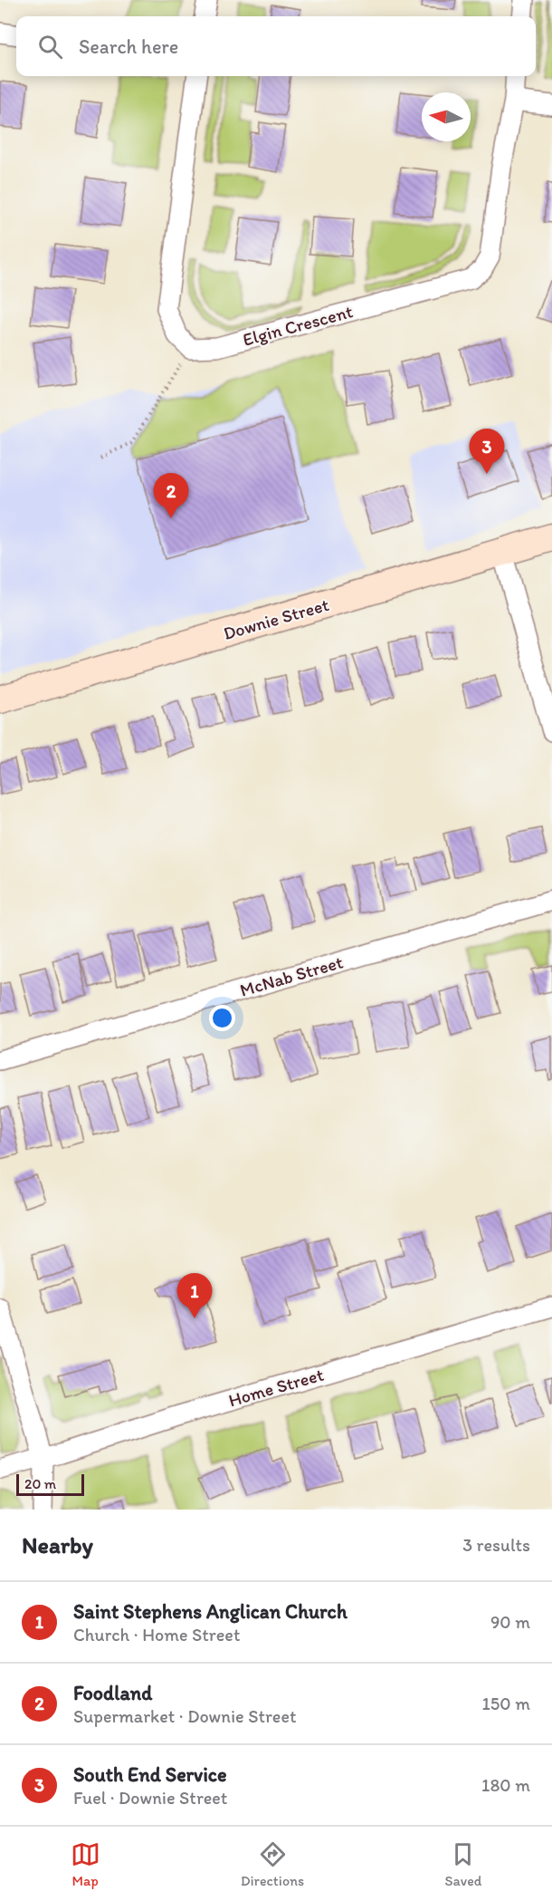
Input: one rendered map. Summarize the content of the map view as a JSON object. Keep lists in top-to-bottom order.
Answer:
{
  "streets": {
    "main road": ["Downie Street"],
    "street": ["Elgin Crescent", "McNab Street", "Home Street"]
  },
  "scale_bar": "20 m",
  "north": "left",
  "page": {
    "search": "Search here",
    "pins": ["3", "2", "1"],
    "scale": "20 m",
    "heading": ["Nearby", "3 results"],
    "list": [
      {
        "mark": "1",
        "name": "Saint Stephens Anglican Church",
        "note": "Church · Home Street",
        "value": "90 m"
      },
      {
        "mark": "2",
        "name": "Foodland",
        "note": "Supermarket · Downie Street",
        "value": "150 m"
      },
      {
        "mark": "3",
        "name": "South End Service",
        "note": "Fuel · Downie Street",
        "value": "180 m"
      }
    ],
    "nav": ["Map", "Directions", "Saved"]
  }
}
